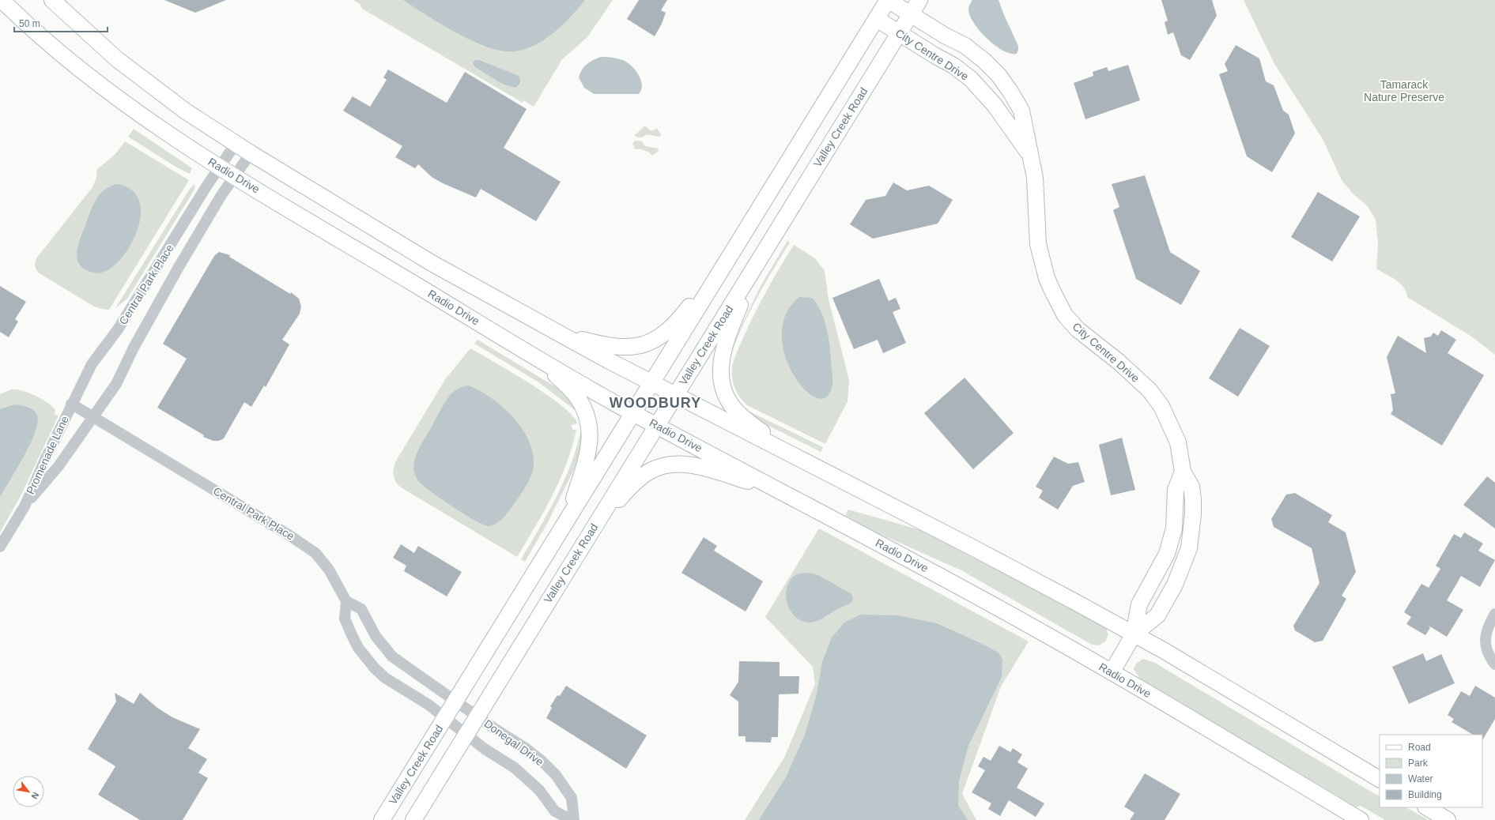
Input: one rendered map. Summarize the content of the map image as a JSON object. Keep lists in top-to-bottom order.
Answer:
{
  "streets": {
    "main road": ["City Centre Drive", "Valley Creek Road", "Radio Drive"],
    "street": ["Central Park Place", "Promenade Lane", "Donegal Drive"]
  },
  "crossings": [
    ["City Centre Drive", "Valley Creek Road"],
    ["City Centre Drive", "Radio Drive"],
    ["Valley Creek Road", "Radio Drive"],
    ["Valley Creek Road", "Donegal Drive"],
    ["Radio Drive", "Central Park Place"],
    ["Central Park Place", "Promenade Lane"]
  ],
  "districts": ["WOODBURY"],
  "parks": ["Tamarack Nature Preserve"],
  "legend": [
    "Road",
    "Park",
    "Water",
    "Building"
  ],
  "scale_bar": "50 m",
  "north": "bottom right"
}
